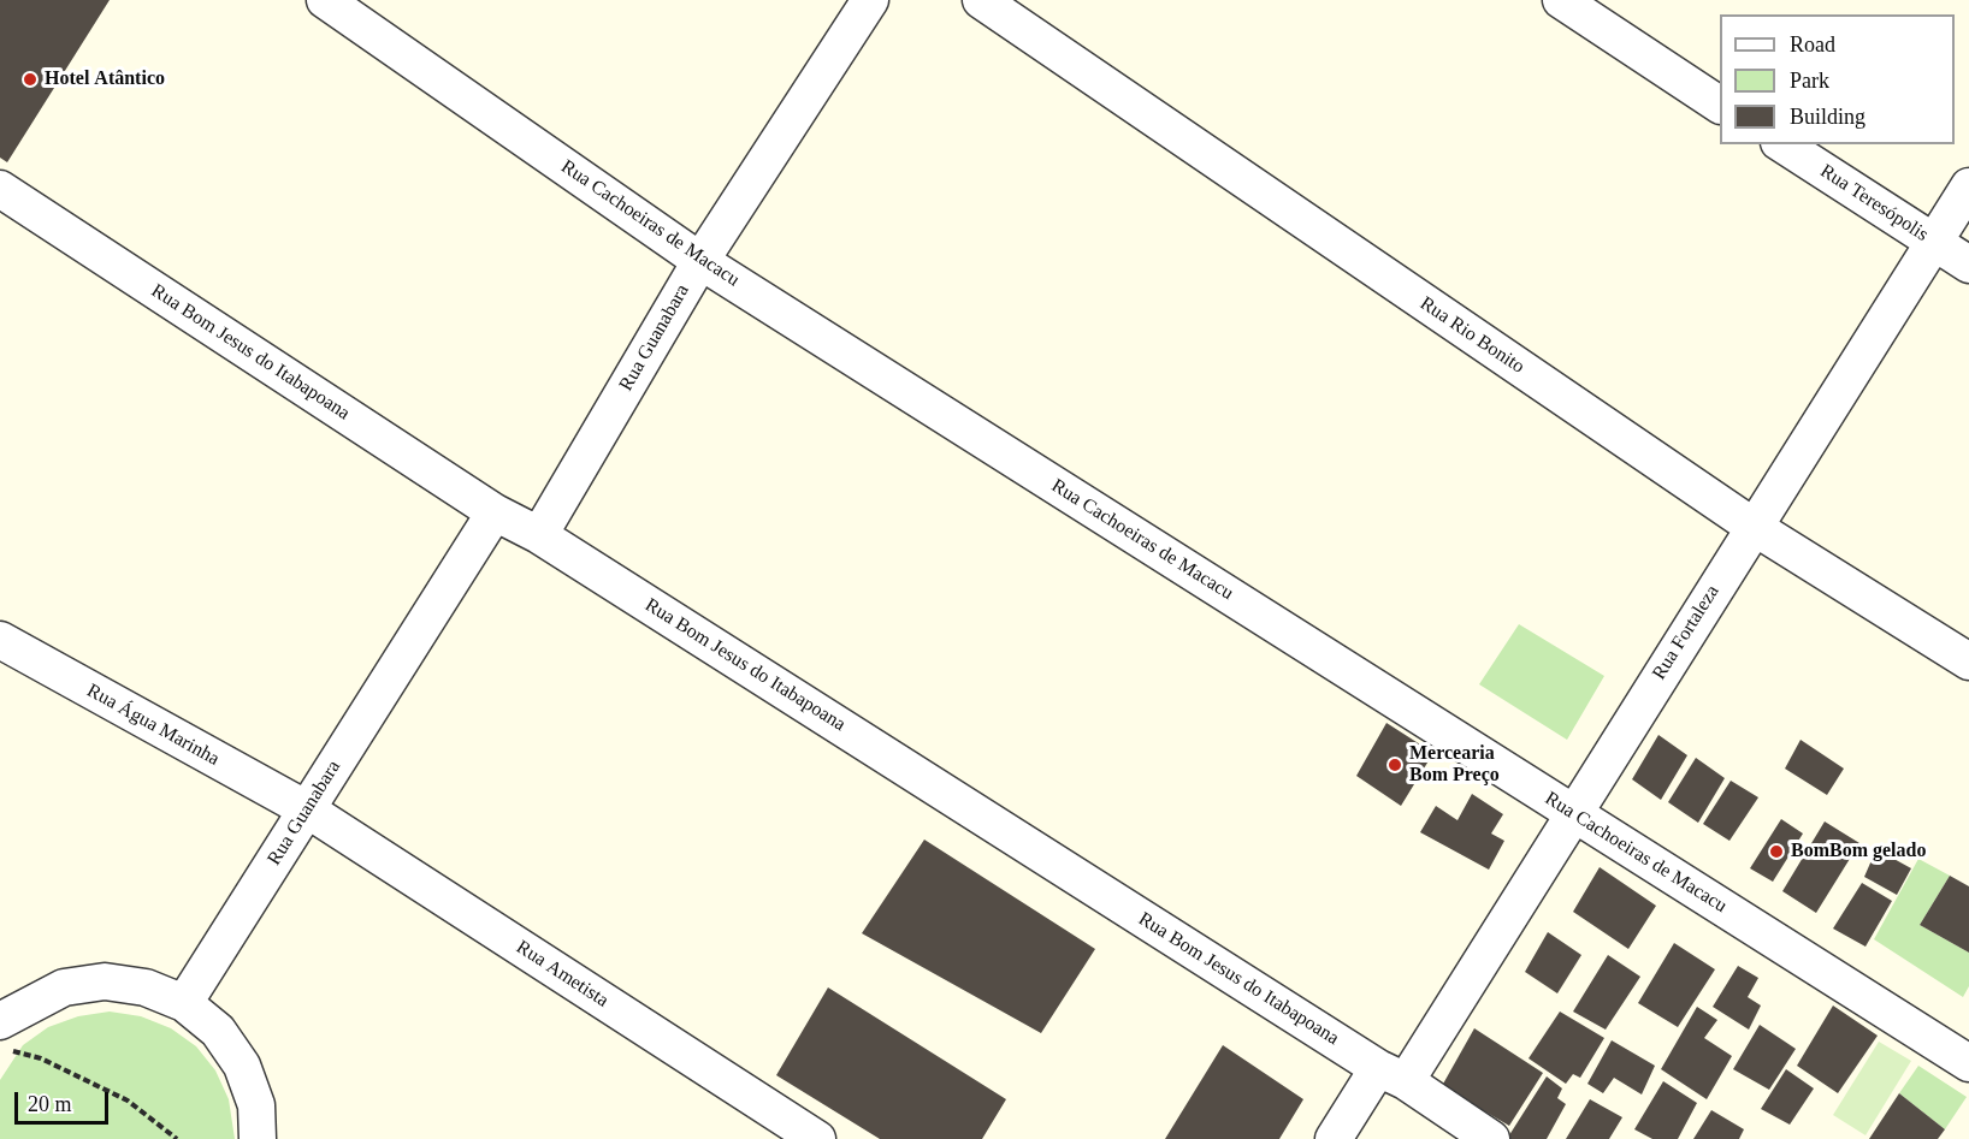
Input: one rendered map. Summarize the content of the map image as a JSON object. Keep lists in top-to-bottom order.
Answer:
{
  "streets": {
    "street": [
      "Rua Teresópolis",
      "Rua Cachoeiras de Macacu",
      "Rua Rio Bonito",
      "Rua Guanabara",
      "Rua Bom Jesus do Itabapoana",
      "Rua Fortaleza",
      "Rua Água Marinha",
      "Rua Ametista"
    ]
  },
  "crossings": [
    ["Rua Teresópolis", "Rua Fortaleza"],
    ["Rua Cachoeiras de Macacu", "Rua Guanabara"],
    ["Rua Cachoeiras de Macacu", "Rua Fortaleza"],
    ["Rua Rio Bonito", "Rua Fortaleza"],
    ["Rua Guanabara", "Rua Bom Jesus do Itabapoana"],
    ["Rua Guanabara", "Rua Água Marinha"],
    ["Rua Guanabara", "Rua Ametista"],
    ["Rua Bom Jesus do Itabapoana", "Rua Fortaleza"],
    ["Rua Água Marinha", "Rua Ametista"]
  ],
  "places": ["Hotel Atântico", "Mercearia Bom Preço", "BomBom gelado"],
  "legend": ["Road", "Park", "Building"],
  "scale_bar": "20 m"
}
